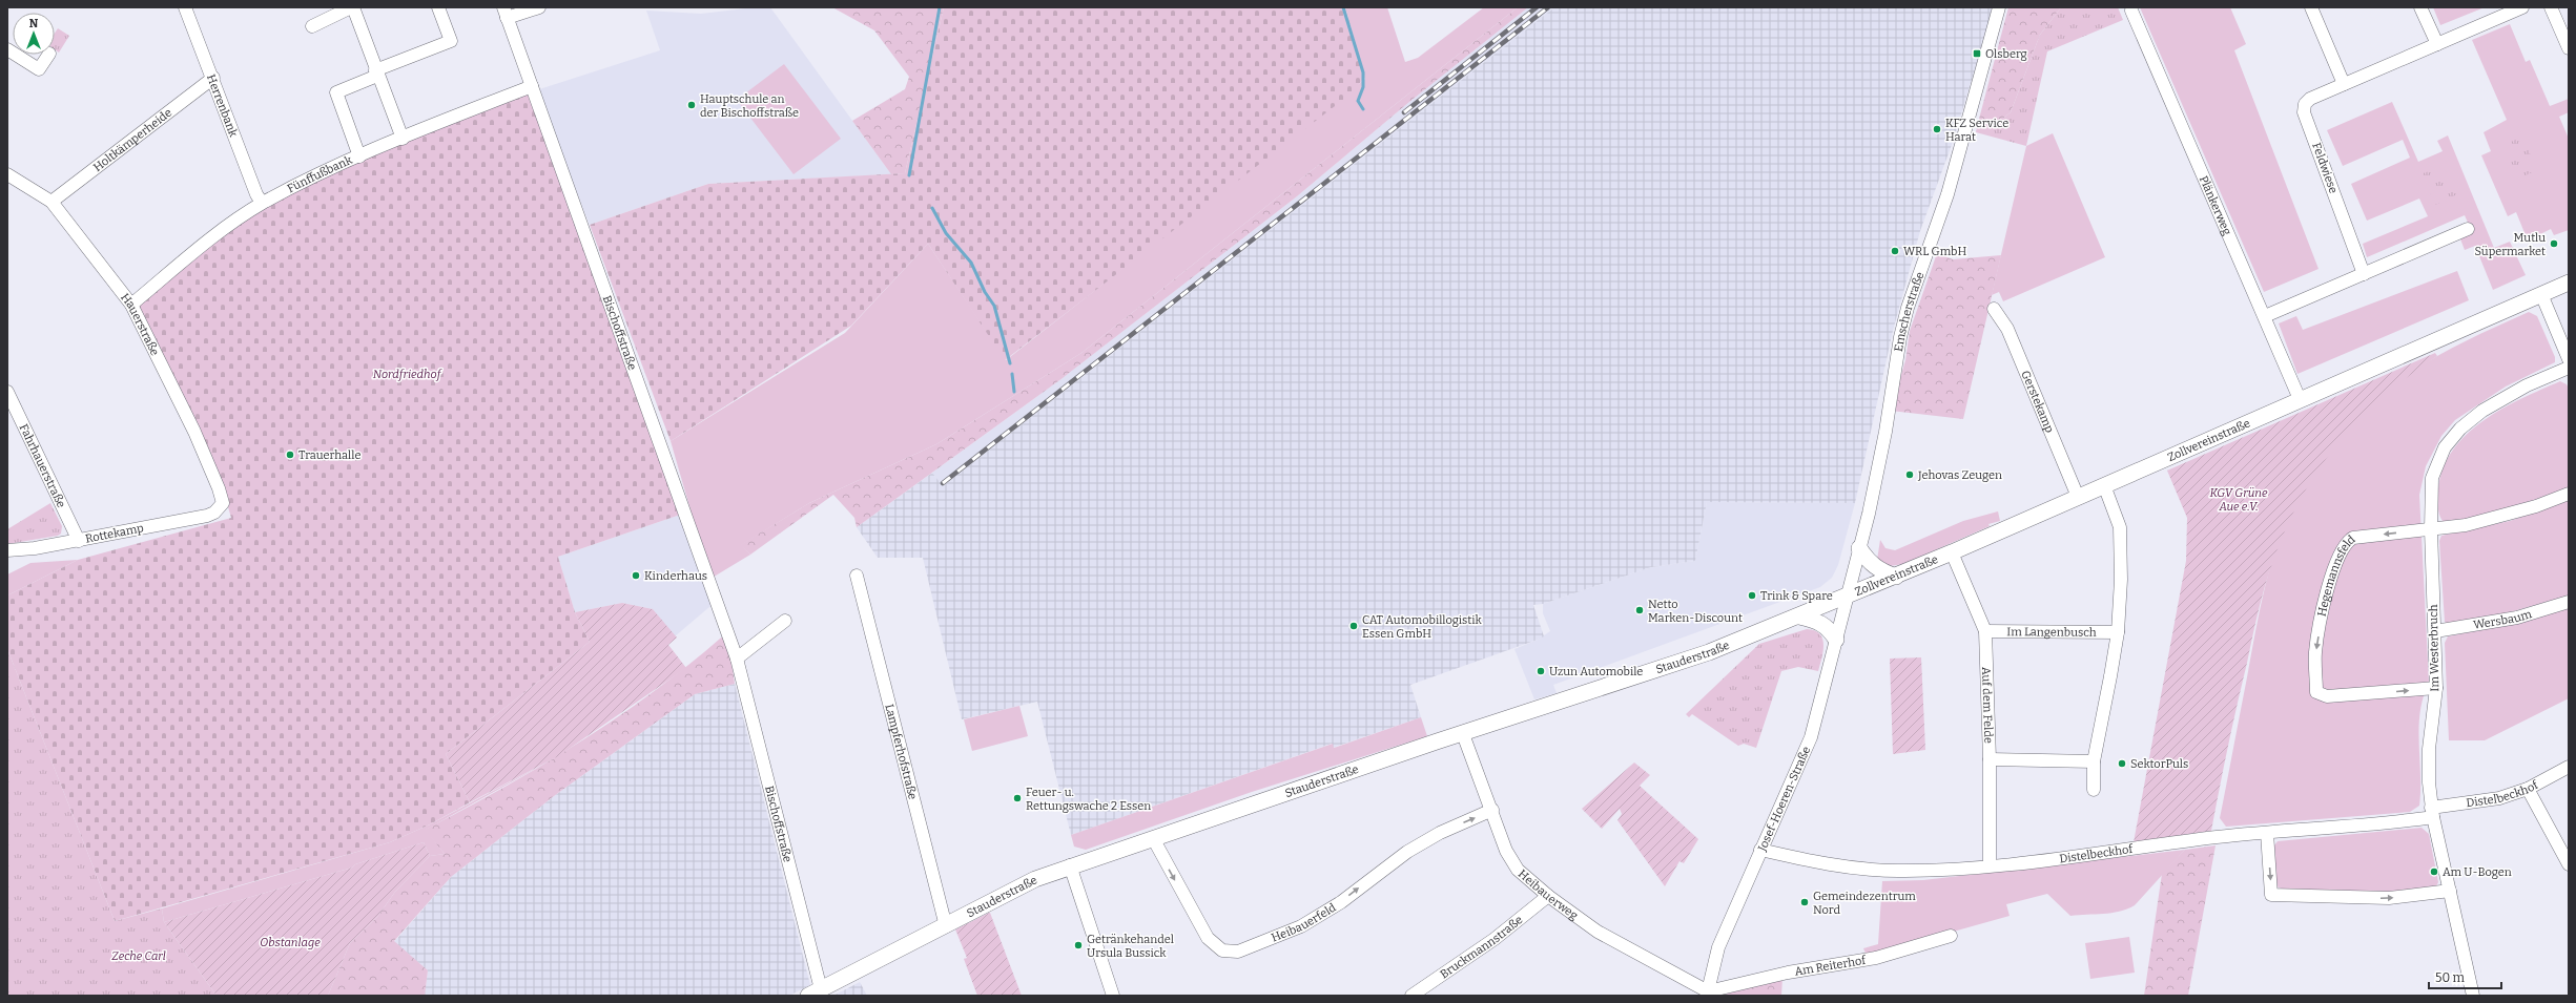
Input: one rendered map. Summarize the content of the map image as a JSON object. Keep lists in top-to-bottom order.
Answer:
{
  "streets": {
    "main road": ["Zollvereinstraße", "Stauderstraße"],
    "street": [
      "Herrenbank",
      "Holtkämperheide",
      "Feldwiese",
      "Fünffußbank",
      "Plänkerweg",
      "Emscherstraße",
      "Hauerstraße",
      "Bischoffstraße",
      "Gerstekamp",
      "Fahrhauerstraße",
      "Rottekamp",
      "Hegemannsfeld",
      "Wersbaum",
      "Im Langenbusch",
      "Im Westerbruch",
      "Auf dem Felde",
      "Lampferhofstraße",
      "Distelbeckhof",
      "Josef-Hoeren-Straße",
      "Heibauerweg",
      "Heibauerfeld",
      "Bruckmannstraße",
      "Am Reiterhof"
    ]
  },
  "crossings": [
    ["Herrenbank", "Holtkämperheide"],
    ["Herrenbank", "Fünffußbank"],
    ["Holtkämperheide", "Hauerstraße"],
    ["Fünffußbank", "Hauerstraße"],
    ["Fünffußbank", "Bischoffstraße"],
    ["Plänkerweg", "Zollvereinstraße"],
    ["Emscherstraße", "Zollvereinstraße"],
    ["Emscherstraße", "Stauderstraße"],
    ["Emscherstraße", "Josef-Hoeren-Straße"],
    ["Hauerstraße", "Rottekamp"],
    ["Bischoffstraße", "Stauderstraße"],
    ["Gerstekamp", "Zollvereinstraße"],
    ["Zollvereinstraße", "Stauderstraße"],
    ["Zollvereinstraße", "Auf dem Felde"],
    ["Zollvereinstraße", "Josef-Hoeren-Straße"],
    ["Fahrhauerstraße", "Rottekamp"],
    ["Hegemannsfeld", "Im Westerbruch"],
    ["Wersbaum", "Im Westerbruch"],
    ["Im Langenbusch", "Auf dem Felde"],
    ["Im Westerbruch", "Distelbeckhof"],
    ["Stauderstraße", "Lampferhofstraße"],
    ["Stauderstraße", "Josef-Hoeren-Straße"],
    ["Stauderstraße", "Heibauerweg"],
    ["Stauderstraße", "Heibauerfeld"],
    ["Auf dem Felde", "Distelbeckhof"],
    ["Distelbeckhof", "Josef-Hoeren-Straße"],
    ["Josef-Hoeren-Straße", "Heibauerweg"],
    ["Josef-Hoeren-Straße", "Am Reiterhof"],
    ["Heibauerweg", "Heibauerfeld"],
    ["Heibauerweg", "Bruckmannstraße"],
    ["Heibauerweg", "Am Reiterhof"]
  ],
  "parks": [
    "Nordfriedhof",
    "KGV Grüne Aue e.V.",
    "Obstanlage",
    "Zeche Carl"
  ],
  "places": {
    "transit": ["Olsberg"],
    "other": [
      "Hauptschule an der Bischoffstraße",
      "KFZ Service Harat",
      "Mutlu Süpermarket",
      "WRL GmbH",
      "Trauerhalle",
      "Jehovas Zeugen",
      "Kinderhaus",
      "Trink & Spare",
      "Netto Marken-Discount",
      "CAT Automobillogistik Essen GmbH",
      "Uzun Automobile",
      "SektorPuls",
      "Feuer- u. Rettungswache 2 Essen",
      "Am U-Bogen",
      "Gemeindezentrum Nord",
      "Getränkehandel Ursula Bussick"
    ]
  },
  "scale_bar": "50 m",
  "north": "top"
}
